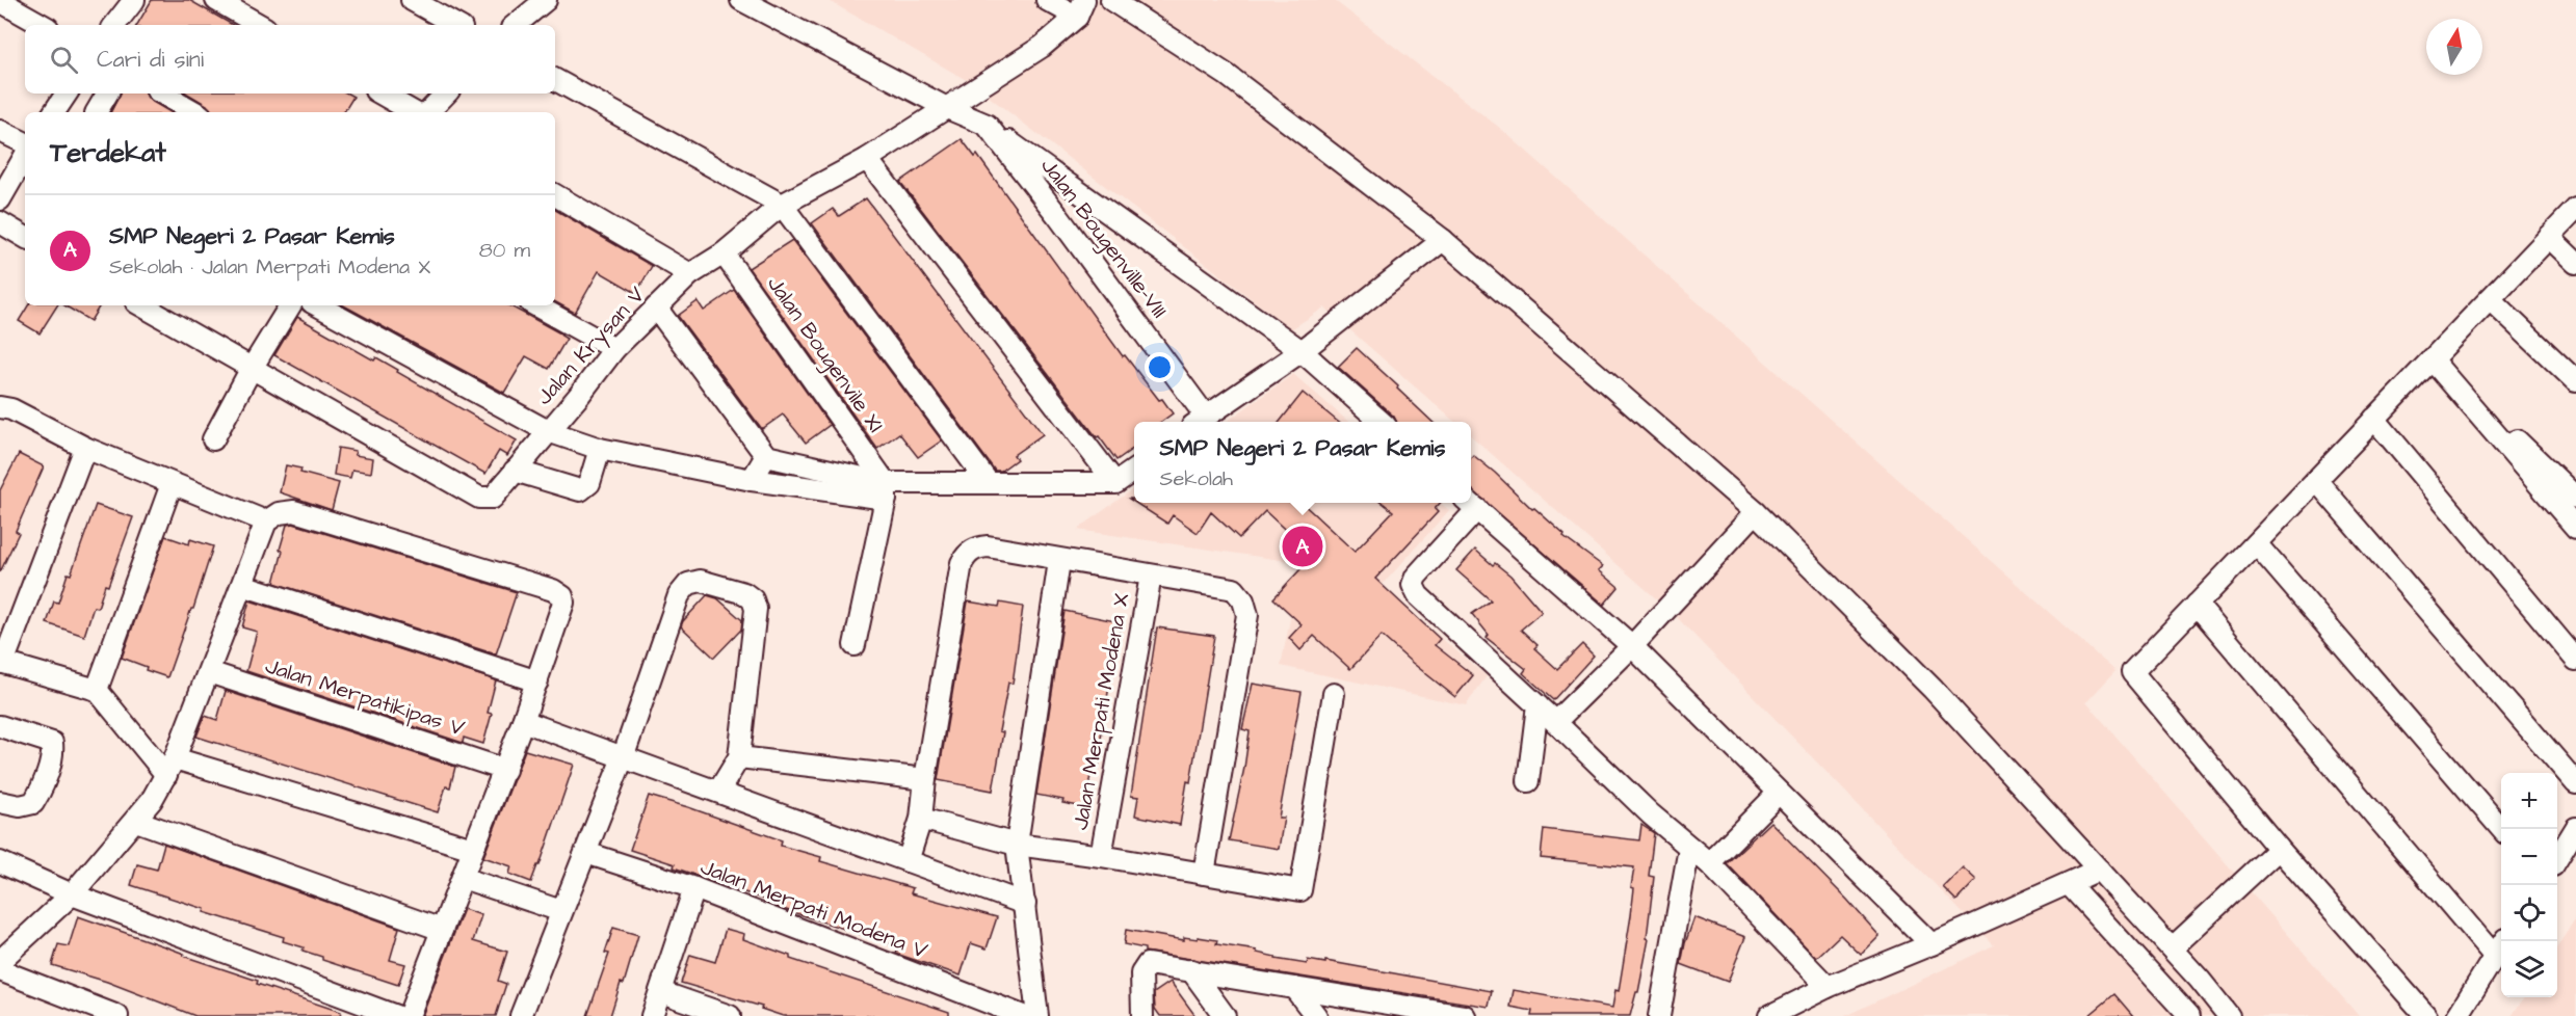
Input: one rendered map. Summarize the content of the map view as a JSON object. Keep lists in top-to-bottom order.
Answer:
{
  "streets": {
    "street": [
      "Jalan Bougenville-VIII",
      "Jalan Krysan V",
      "Jalan Bougenvile XI",
      "Jalan Merpatikipas V",
      "Jalan Merpati Modena X",
      "Jalan Merpati Modena V"
    ]
  },
  "crossings": [
    ["Jalan Bougenville-VIII", "Jalan Krysan V"],
    ["Jalan Krysan V", "Jalan Bougenvile XI"]
  ],
  "north": "top",
  "page": {
    "search": "Cari di sini",
    "heading": "Terdekat",
    "list": [
      {
        "mark": "A",
        "name": "SMP Negeri 2 Pasar Kemis",
        "note": "Sekolah · Jalan Merpati Modena X",
        "value": "80 m"
      }
    ],
    "popup": ["SMP Negeri 2 Pasar Kemis", "Sekolah"],
    "pins": "A",
    "map_buttons": ["+", "−"]
  }
}
